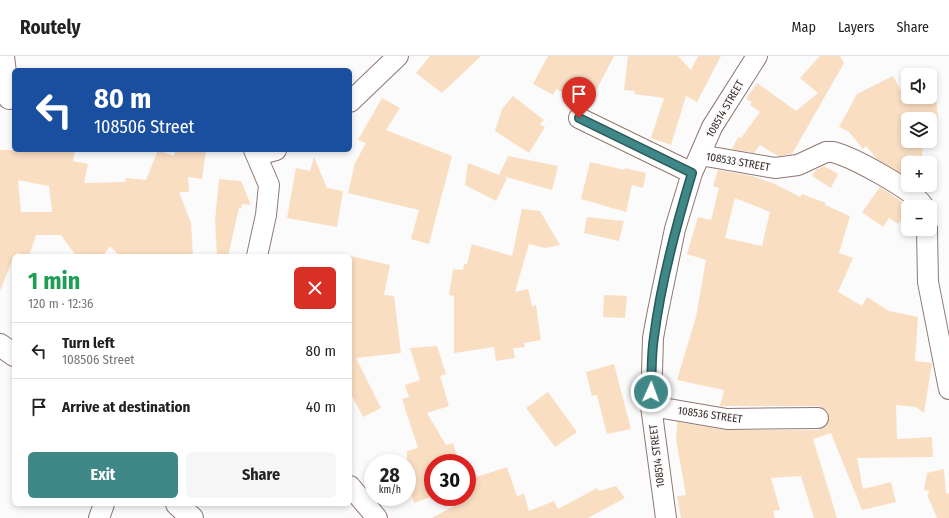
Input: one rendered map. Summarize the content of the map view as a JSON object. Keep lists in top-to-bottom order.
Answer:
{
  "streets": {
    "street": ["108514 STREET", "108533 STREET", "108536 STREET"]
  },
  "crossings": [
    ["108514 STREET", "108533 STREET"],
    ["108514 STREET", "108536 STREET"]
  ],
  "page": {
    "header": "Routely",
    "nav": ["Map", "Layers", "Share"],
    "map_buttons": ["+", "−"],
    "turn": ["80 m", "108506 Street"],
    "heading": ["1 min", "120 m · 12:36"],
    "list": [
      {
        "name": "Turn left",
        "note": "108506 Street",
        "value": "80 m"
      },
      {
        "name": "Arrive at destination",
        "value": "40 m"
      }
    ],
    "buttons": ["Exit", "Share"],
    "speed": "28 km/h",
    "limit": "30"
  }
}
